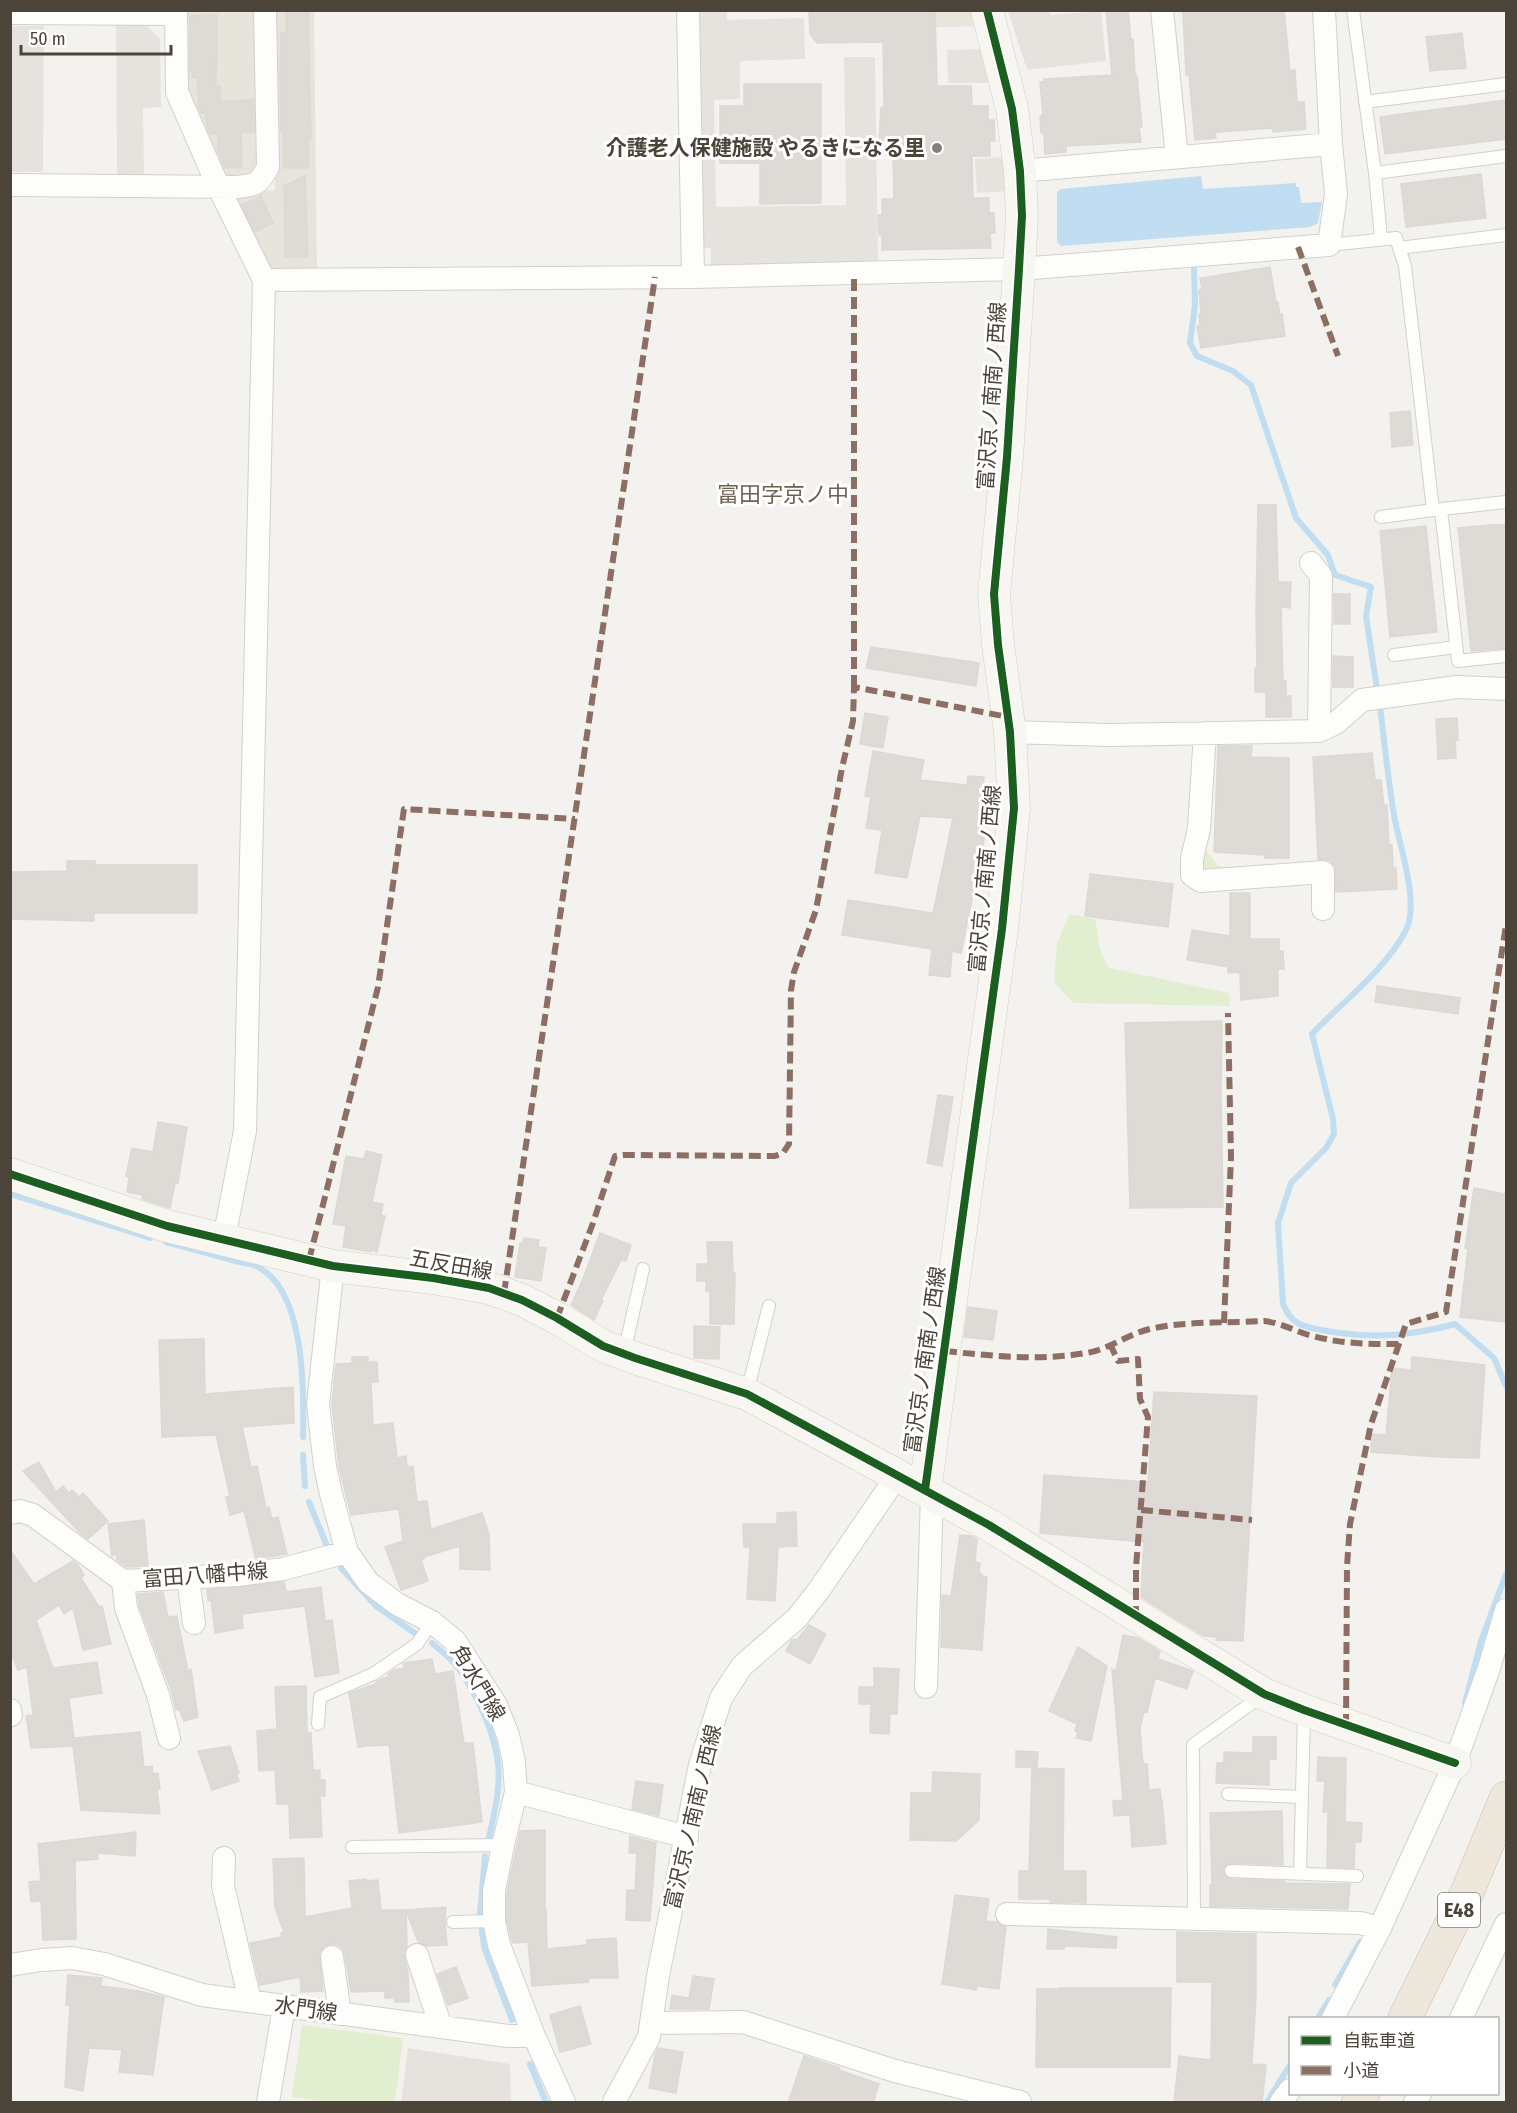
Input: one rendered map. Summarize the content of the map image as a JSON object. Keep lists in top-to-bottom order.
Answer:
{
  "streets": {
    "highway": ["E48"],
    "street": [
      "富沢京ノ南南ノ西線",
      "五反田線",
      "富田八幡中線",
      "角水門線",
      "水門線"
    ]
  },
  "crossings": [
    ["富沢京ノ南南ノ西線", "五反田線"],
    ["五反田線", "角水門線"],
    ["富田八幡中線", "角水門線"],
    ["角水門線", "水門線"]
  ],
  "districts": ["富田字京ノ中"],
  "places": ["介護老人保健施設 やるきになる里"],
  "legend": ["自転車道", "小道"],
  "scale_bar": "50 m"
}
